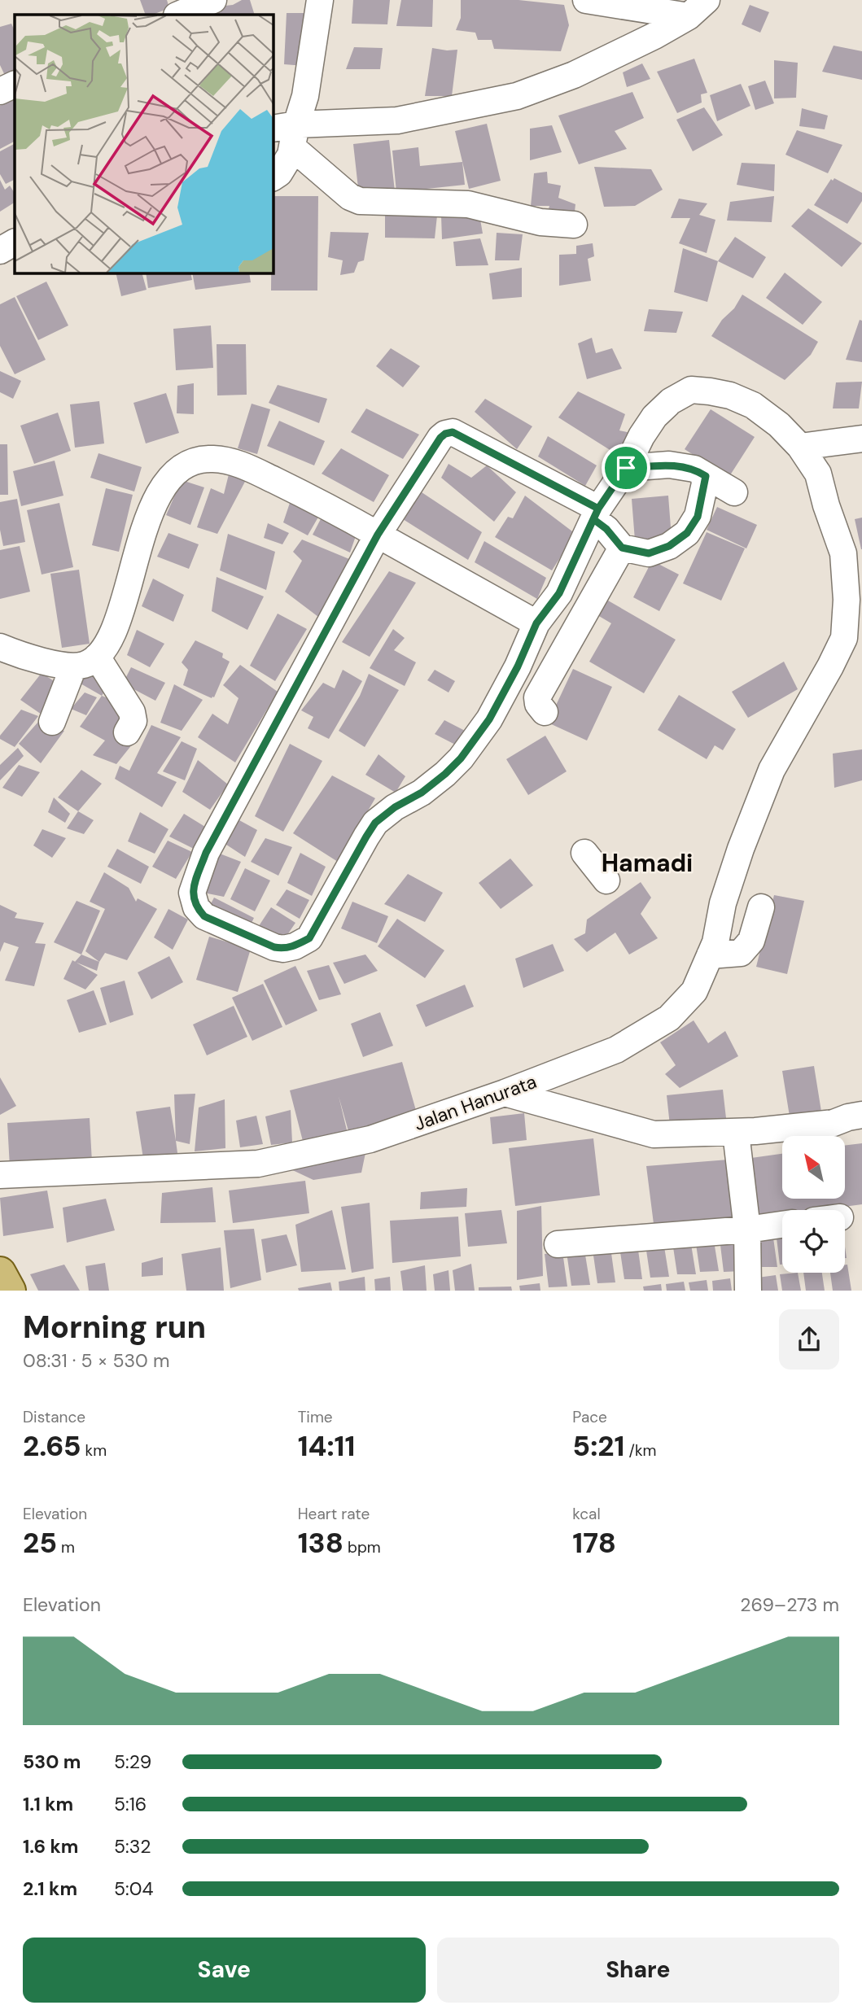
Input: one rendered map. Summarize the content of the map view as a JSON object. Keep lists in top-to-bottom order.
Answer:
{
  "streets": {
    "street": ["Jalan Hanurata"]
  },
  "districts": ["Hamadi"],
  "north": "top left",
  "page": {
    "heading": ["Morning run", "08:31 · 5 × 530 m"],
    "stats": [
      ["Distance", "2.65 km"],
      ["Time", "14:11"],
      ["Pace", "5:21 /km"],
      ["Elevation", "25 m"],
      ["Heart rate", "138 bpm"],
      ["kcal", "178"]
    ],
    "chart": ["Elevation", "269–273 m"],
    "list": [
      {
        "name": "530 m",
        "note": "5:29"
      },
      {
        "name": "1.1 km",
        "note": "5:16"
      },
      {
        "name": "1.6 km",
        "note": "5:32"
      },
      {
        "name": "2.1 km",
        "note": "5:04"
      }
    ],
    "buttons": ["Save", "Share"]
  }
}
